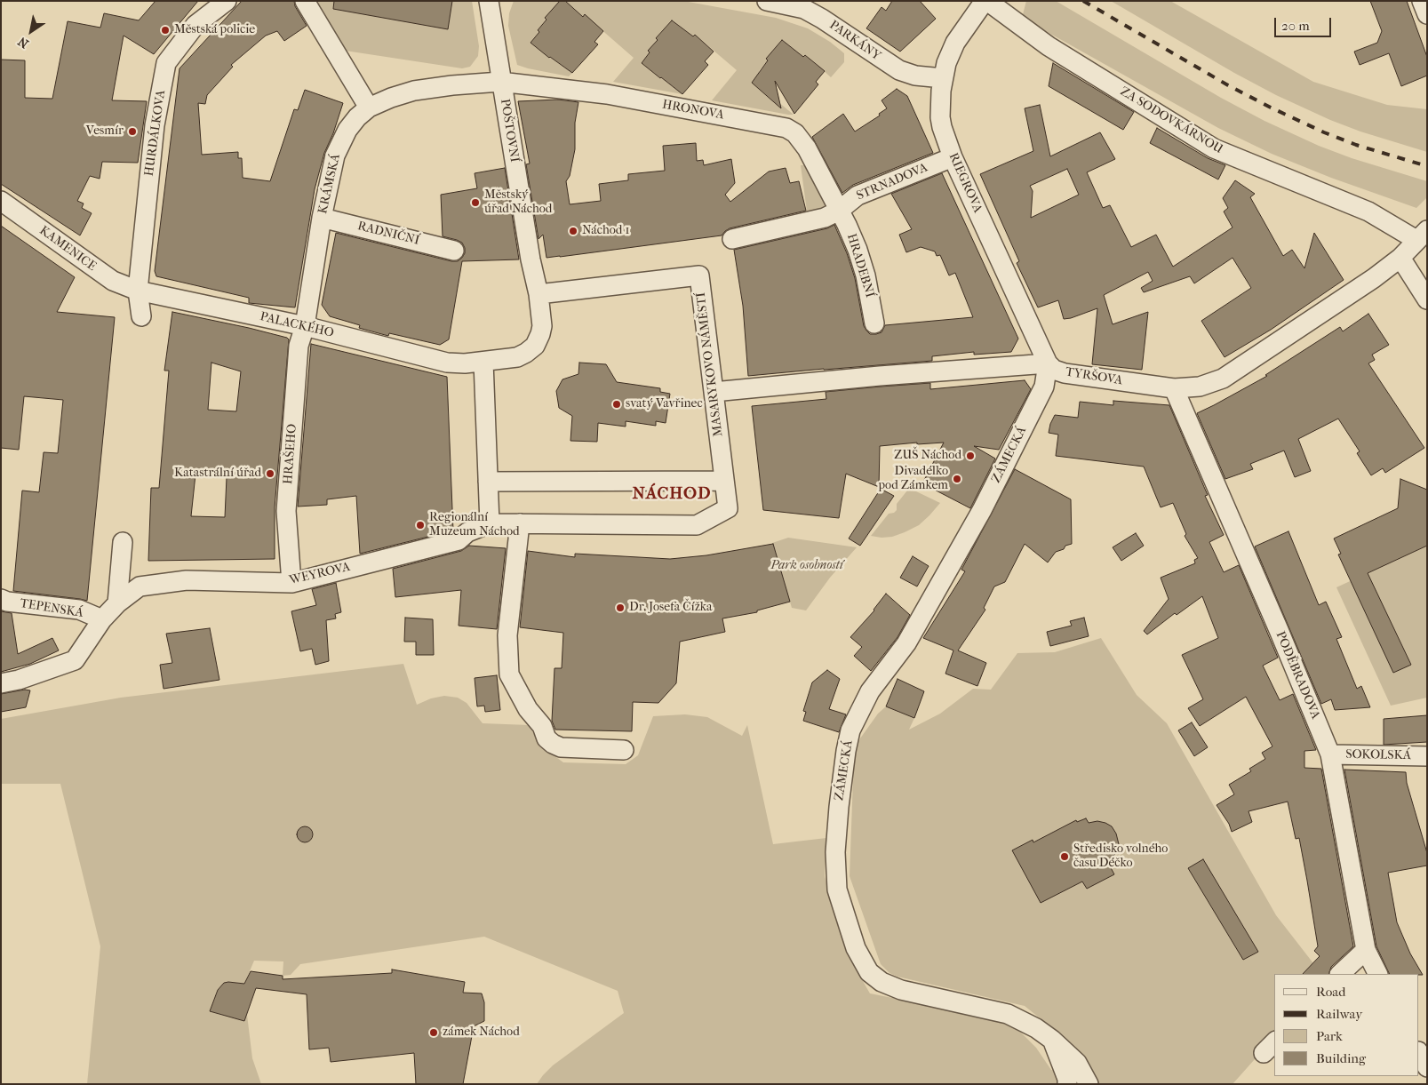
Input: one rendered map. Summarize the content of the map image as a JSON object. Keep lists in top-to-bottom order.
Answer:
{
  "streets": {
    "street": [
      "PARKÁNY",
      "HRONOVA",
      "ZA SODOVKÁRNOU",
      "POŠTOVNÍ",
      "HURDÁLKOVA",
      "STRNADOVA",
      "RIEGROVA",
      "KRÁMSKÁ",
      "RADNIČNÍ",
      "KAMENICE",
      "HRADEBNÍ",
      "PALACKÉHO",
      "MASARYKOVO NÁMĚSTÍ",
      "TYRŠOVA",
      "HRAŠEHO",
      "ZÁMECKÁ",
      "WEYROVA",
      "TEPENSKÁ",
      "PODĚBRADOVA",
      "SOKOLSKÁ"
    ]
  },
  "crossings": [
    ["PARKÁNY", "RIEGROVA"],
    ["HRONOVA", "POŠTOVNÍ"],
    ["HRONOVA", "STRNADOVA"],
    ["HRONOVA", "KRÁMSKÁ"],
    ["HRONOVA", "HRADEBNÍ"],
    ["ZA SODOVKÁRNOU", "RIEGROVA"],
    ["ZA SODOVKÁRNOU", "TYRŠOVA"],
    ["POŠTOVNÍ", "KRÁMSKÁ"],
    ["POŠTOVNÍ", "MASARYKOVO NÁMĚSTÍ"],
    ["HURDÁLKOVA", "KAMENICE"],
    ["HURDÁLKOVA", "PALACKÉHO"],
    ["STRNADOVA", "RIEGROVA"],
    ["STRNADOVA", "HRADEBNÍ"],
    ["RIEGROVA", "TYRŠOVA"],
    ["RIEGROVA", "ZÁMECKÁ"],
    ["KRÁMSKÁ", "RADNIČNÍ"],
    ["KRÁMSKÁ", "PALACKÉHO"],
    ["KRÁMSKÁ", "HRAŠEHO"],
    ["KAMENICE", "PALACKÉHO"],
    ["PALACKÉHO", "HRAŠEHO"],
    ["MASARYKOVO NÁMĚSTÍ", "TYRŠOVA"],
    ["MASARYKOVO NÁMĚSTÍ", "WEYROVA"],
    ["TYRŠOVA", "ZÁMECKÁ"],
    ["TYRŠOVA", "PODĚBRADOVA"],
    ["HRAŠEHO", "WEYROVA"],
    ["WEYROVA", "TEPENSKÁ"],
    ["PODĚBRADOVA", "SOKOLSKÁ"]
  ],
  "districts": ["NÁCHOD"],
  "parks": ["Park osobností"],
  "places": [
    "Městská policie",
    "Vesmír",
    "Městský úřad Náchod",
    "Náchod 1",
    "svatý Vavřinec",
    "ZUŠ Náchod",
    "Katastrální úřad",
    "Divadélko pod Zámkem",
    "Regionální Muzeum Náchod",
    "Dr. Josefa Čížka",
    "Středisko volného času Déčko",
    "zámek Náchod"
  ],
  "legend": [
    "Road",
    "Railway",
    "Park",
    "Building"
  ],
  "scale_bar": "20 m",
  "north": "bottom left"
}
